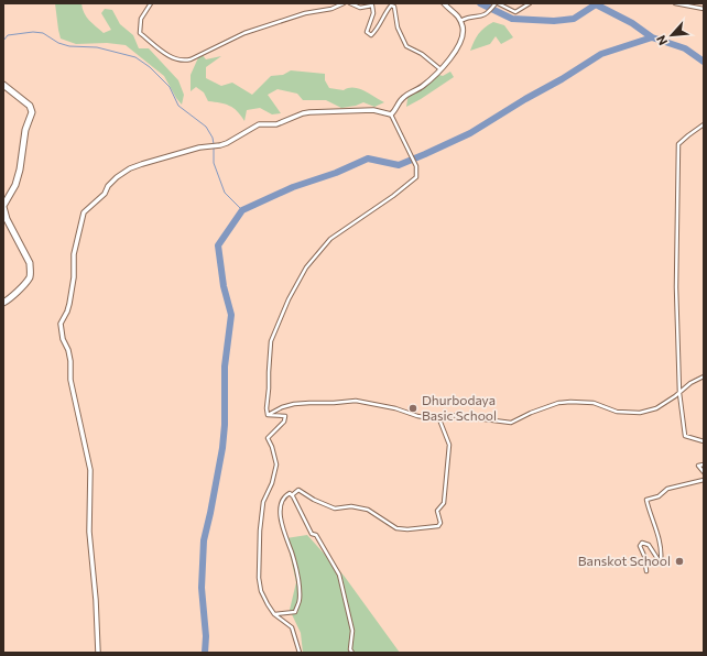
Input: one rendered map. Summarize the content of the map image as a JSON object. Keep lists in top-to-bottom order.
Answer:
{
  "places": ["Dhurbodaya Basic School", "Banskot School"],
  "north": "bottom left"
}
